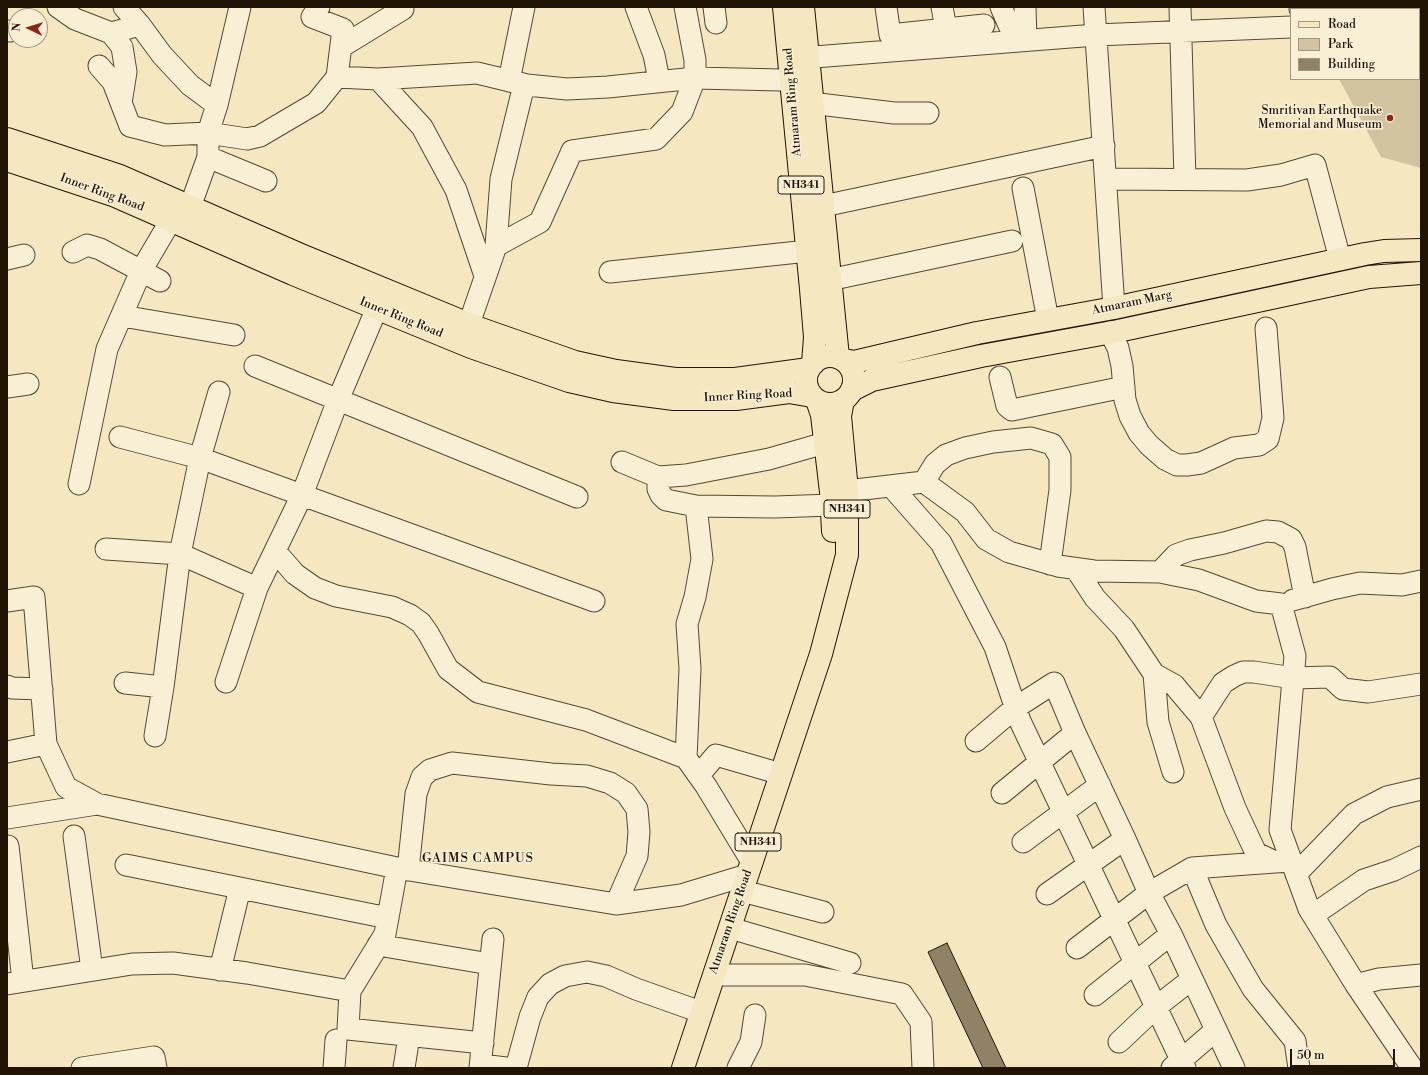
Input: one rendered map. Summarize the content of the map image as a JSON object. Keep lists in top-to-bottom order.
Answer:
{
  "streets": {
    "main road": [
      "Atmaram Ring Road",
      "NH341",
      "Inner Ring Road",
      "Atmaram Marg"
    ]
  },
  "crossings": [
    ["Atmaram Ring Road", "NH341"],
    ["Atmaram Ring Road", "Inner Ring Road"],
    ["Atmaram Ring Road", "Atmaram Marg"],
    ["NH341", "Inner Ring Road"],
    ["NH341", "Atmaram Marg"],
    ["Inner Ring Road", "Atmaram Marg"]
  ],
  "districts": ["GAIMS CAMPUS"],
  "places": ["Smritivan Earthquake Memorial and Museum"],
  "legend": ["Road", "Park", "Building"],
  "scale_bar": "50 m",
  "north": "left"
}
